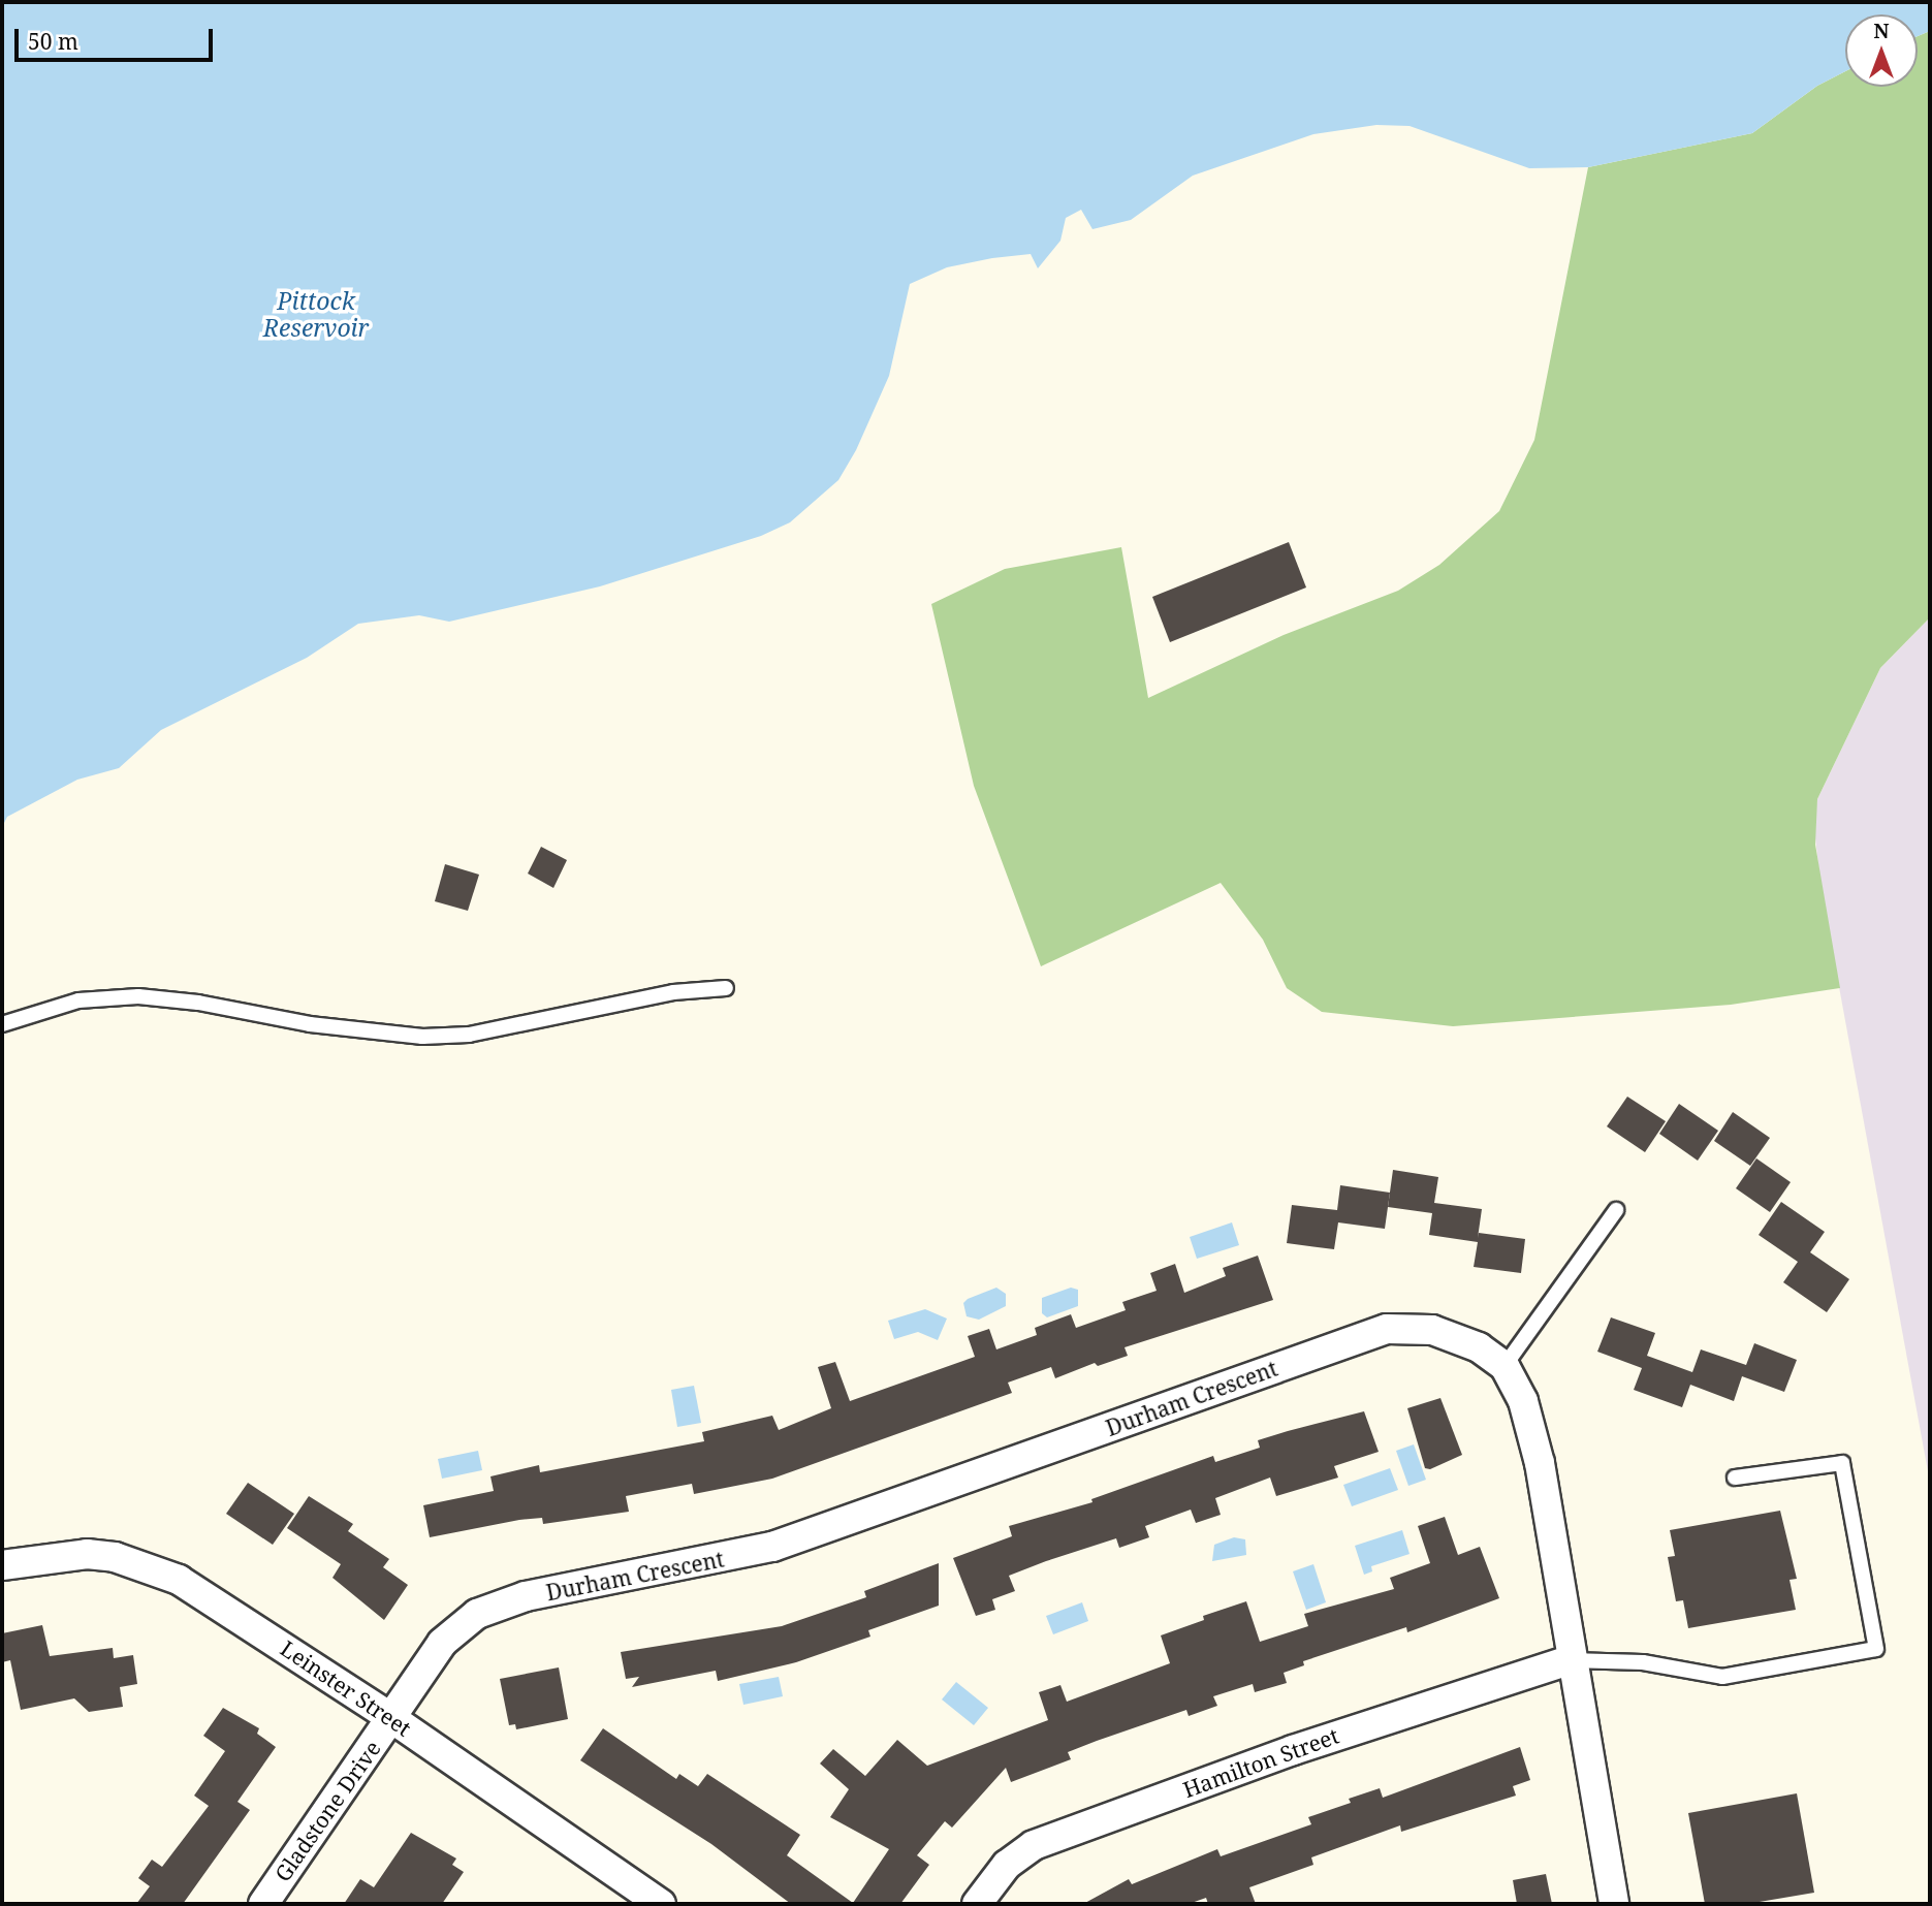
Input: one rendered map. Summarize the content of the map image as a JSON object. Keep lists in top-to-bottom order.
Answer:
{
  "streets": {
    "street": [
      "Durham Crescent",
      "Leinster Street",
      "Hamilton Street",
      "Gladstone Drive"
    ]
  },
  "crossings": [
    ["Durham Crescent", "Leinster Street"],
    ["Durham Crescent", "Gladstone Drive"],
    ["Leinster Street", "Gladstone Drive"]
  ],
  "water": ["Pittock Reservoir"],
  "scale_bar": "50 m",
  "north": "top"
}
